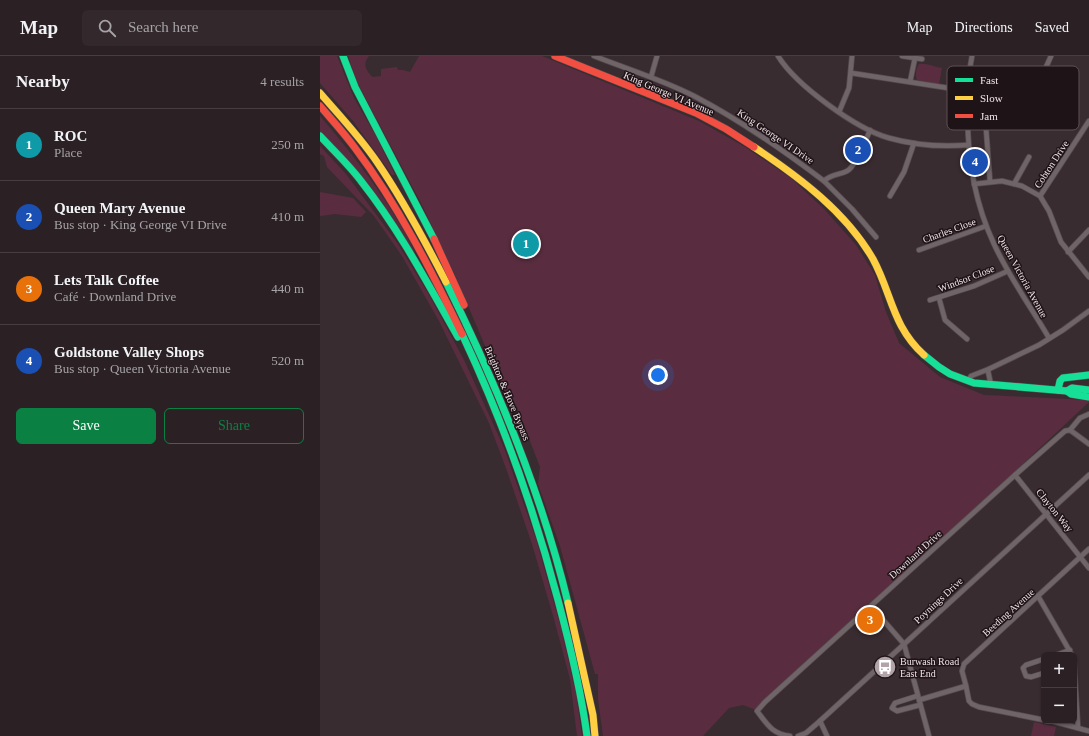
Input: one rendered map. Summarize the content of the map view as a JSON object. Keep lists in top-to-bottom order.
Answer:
{
  "streets": {
    "main road": ["King George VI Avenue", "Brighton & Hove Bypass"],
    "street": [
      "King George VI Drive",
      "Cobton Drive",
      "Charles Close",
      "Queen Victoria Avenue",
      "Windsor Close",
      "Clayton Way",
      "Downland Drive",
      "Poynings Drive",
      "Beeding Avenue"
    ]
  },
  "crossings": [
    ["Charles Close", "Queen Victoria Avenue"],
    ["Queen Victoria Avenue", "Windsor Close"],
    ["Clayton Way", "Downland Drive"],
    ["Clayton Way", "Poynings Drive"],
    ["Clayton Way", "Beeding Avenue"]
  ],
  "places": {
    "bus stop": ["Burwash Road East End"]
  },
  "legend": ["Fast", "Slow", "Jam"],
  "page": {
    "header": "Map",
    "search": "Search here",
    "nav": ["Map", "Directions", "Saved"],
    "heading": ["Nearby", "4 results"],
    "list": [
      {
        "mark": "1",
        "name": "ROC",
        "note": "Place",
        "value": "250 m"
      },
      {
        "mark": "2",
        "name": "Queen Mary Avenue",
        "note": "Bus stop · King George VI Drive",
        "value": "410 m"
      },
      {
        "mark": "3",
        "name": "Lets Talk Coffee",
        "note": "Café · Downland Drive",
        "value": "440 m"
      },
      {
        "mark": "4",
        "name": "Goldstone Valley Shops",
        "note": "Bus stop · Queen Victoria Avenue",
        "value": "520 m"
      }
    ],
    "pins": [
      "2",
      "4",
      "1",
      "3"
    ],
    "buttons": ["Save", "Share"],
    "map_buttons": ["+", "−"]
  }
}
